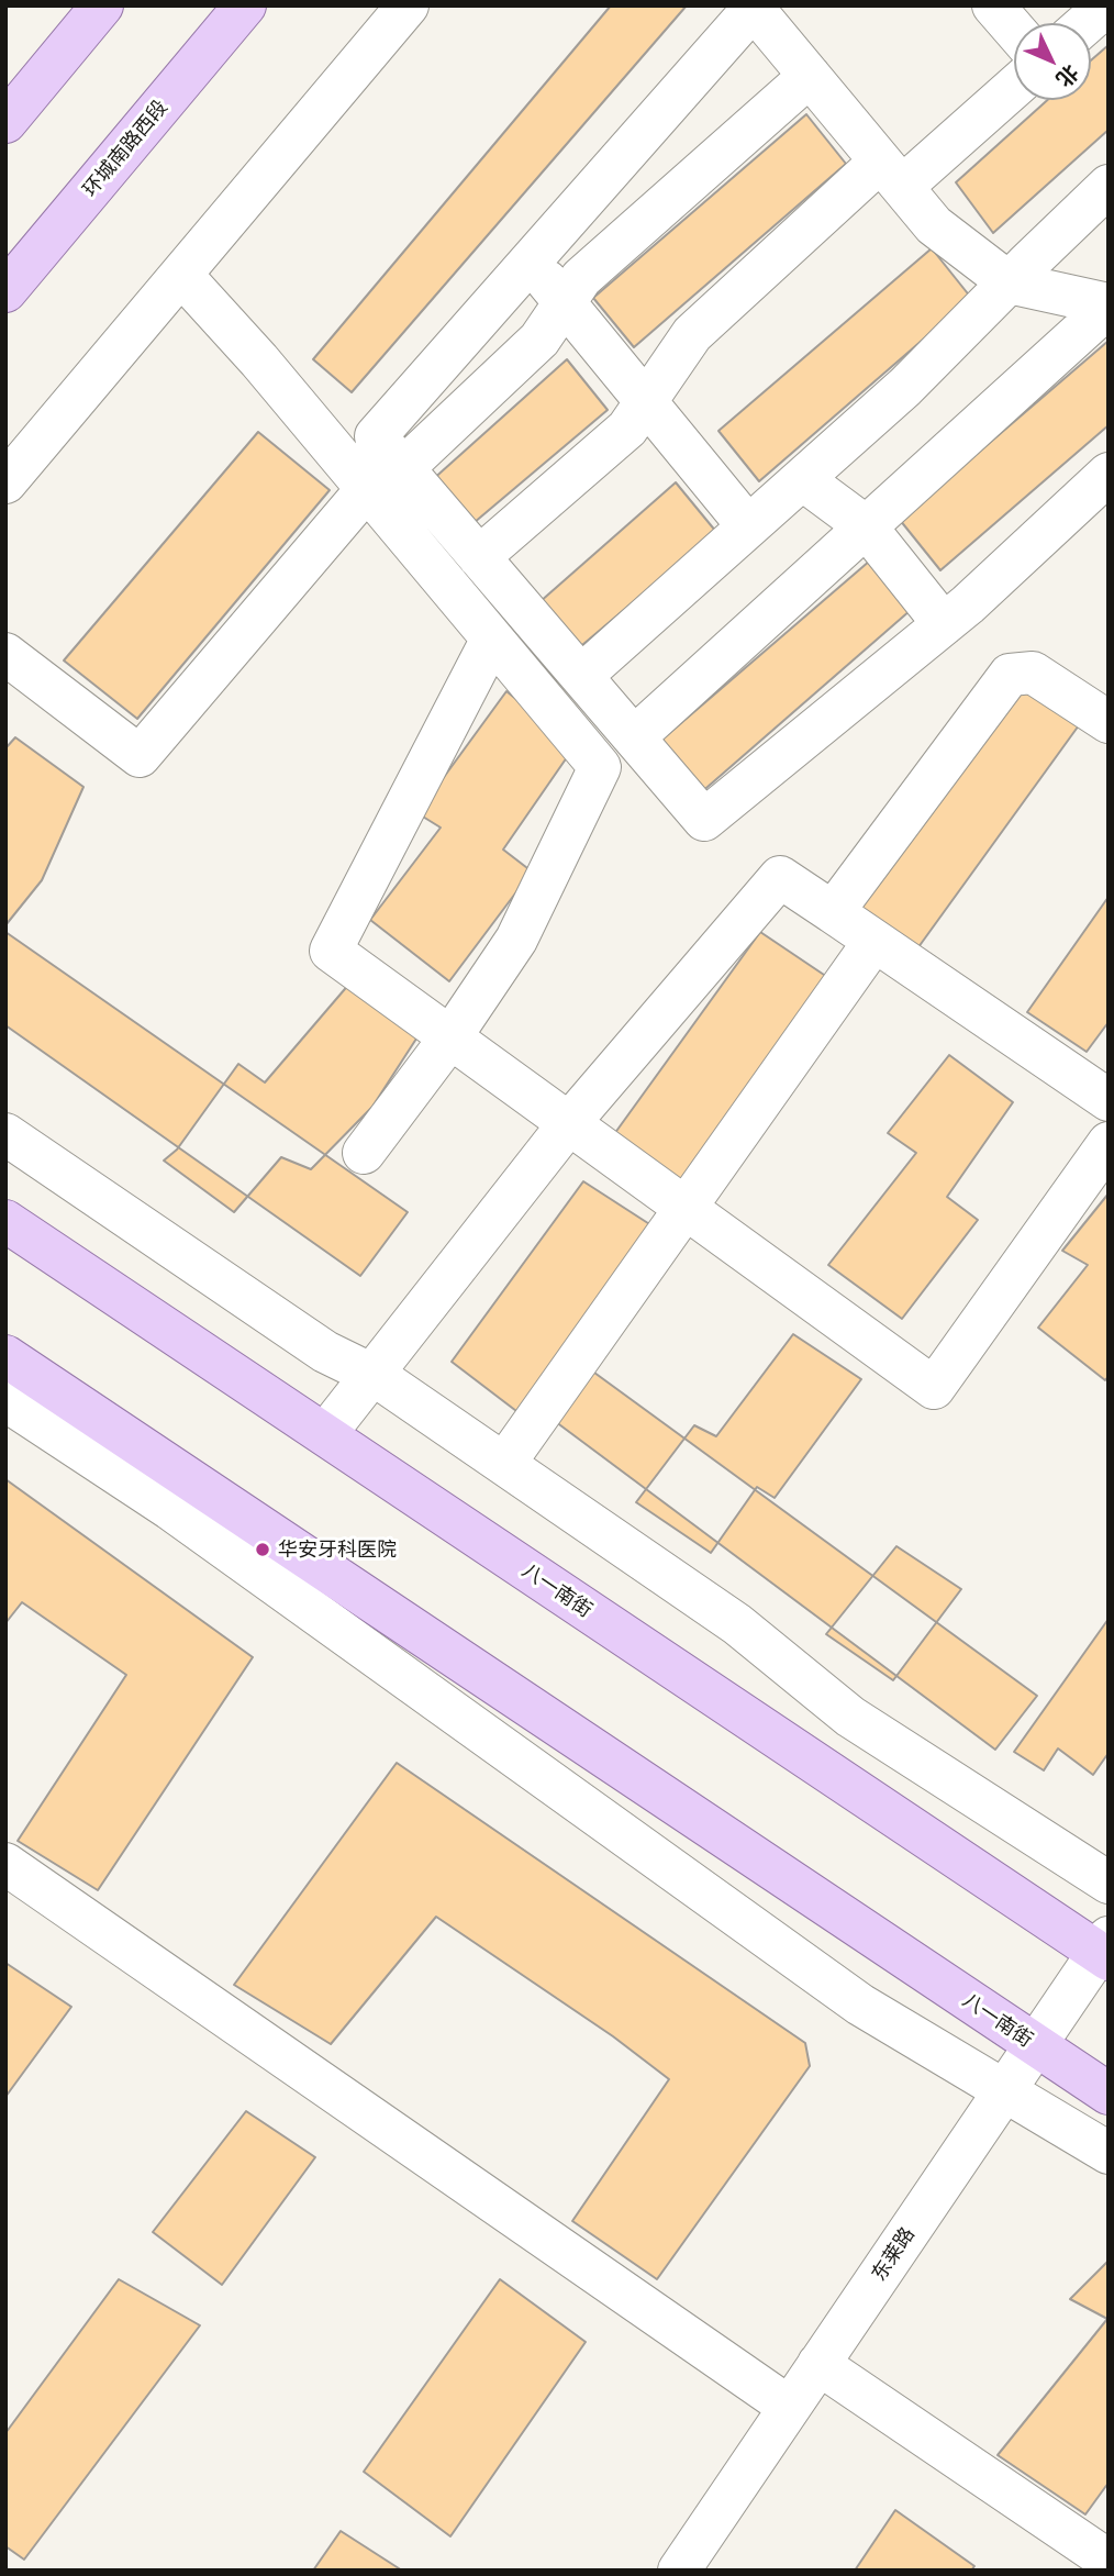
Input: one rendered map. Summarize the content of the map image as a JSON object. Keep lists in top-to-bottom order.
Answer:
{
  "streets": {
    "main road": ["环城南路西段", "八一南街"],
    "street": ["东莱路"]
  },
  "crossings": [
    ["八一南街", "东莱路"]
  ],
  "places": ["华安牙科医院"],
  "north": "bottom right"
}
